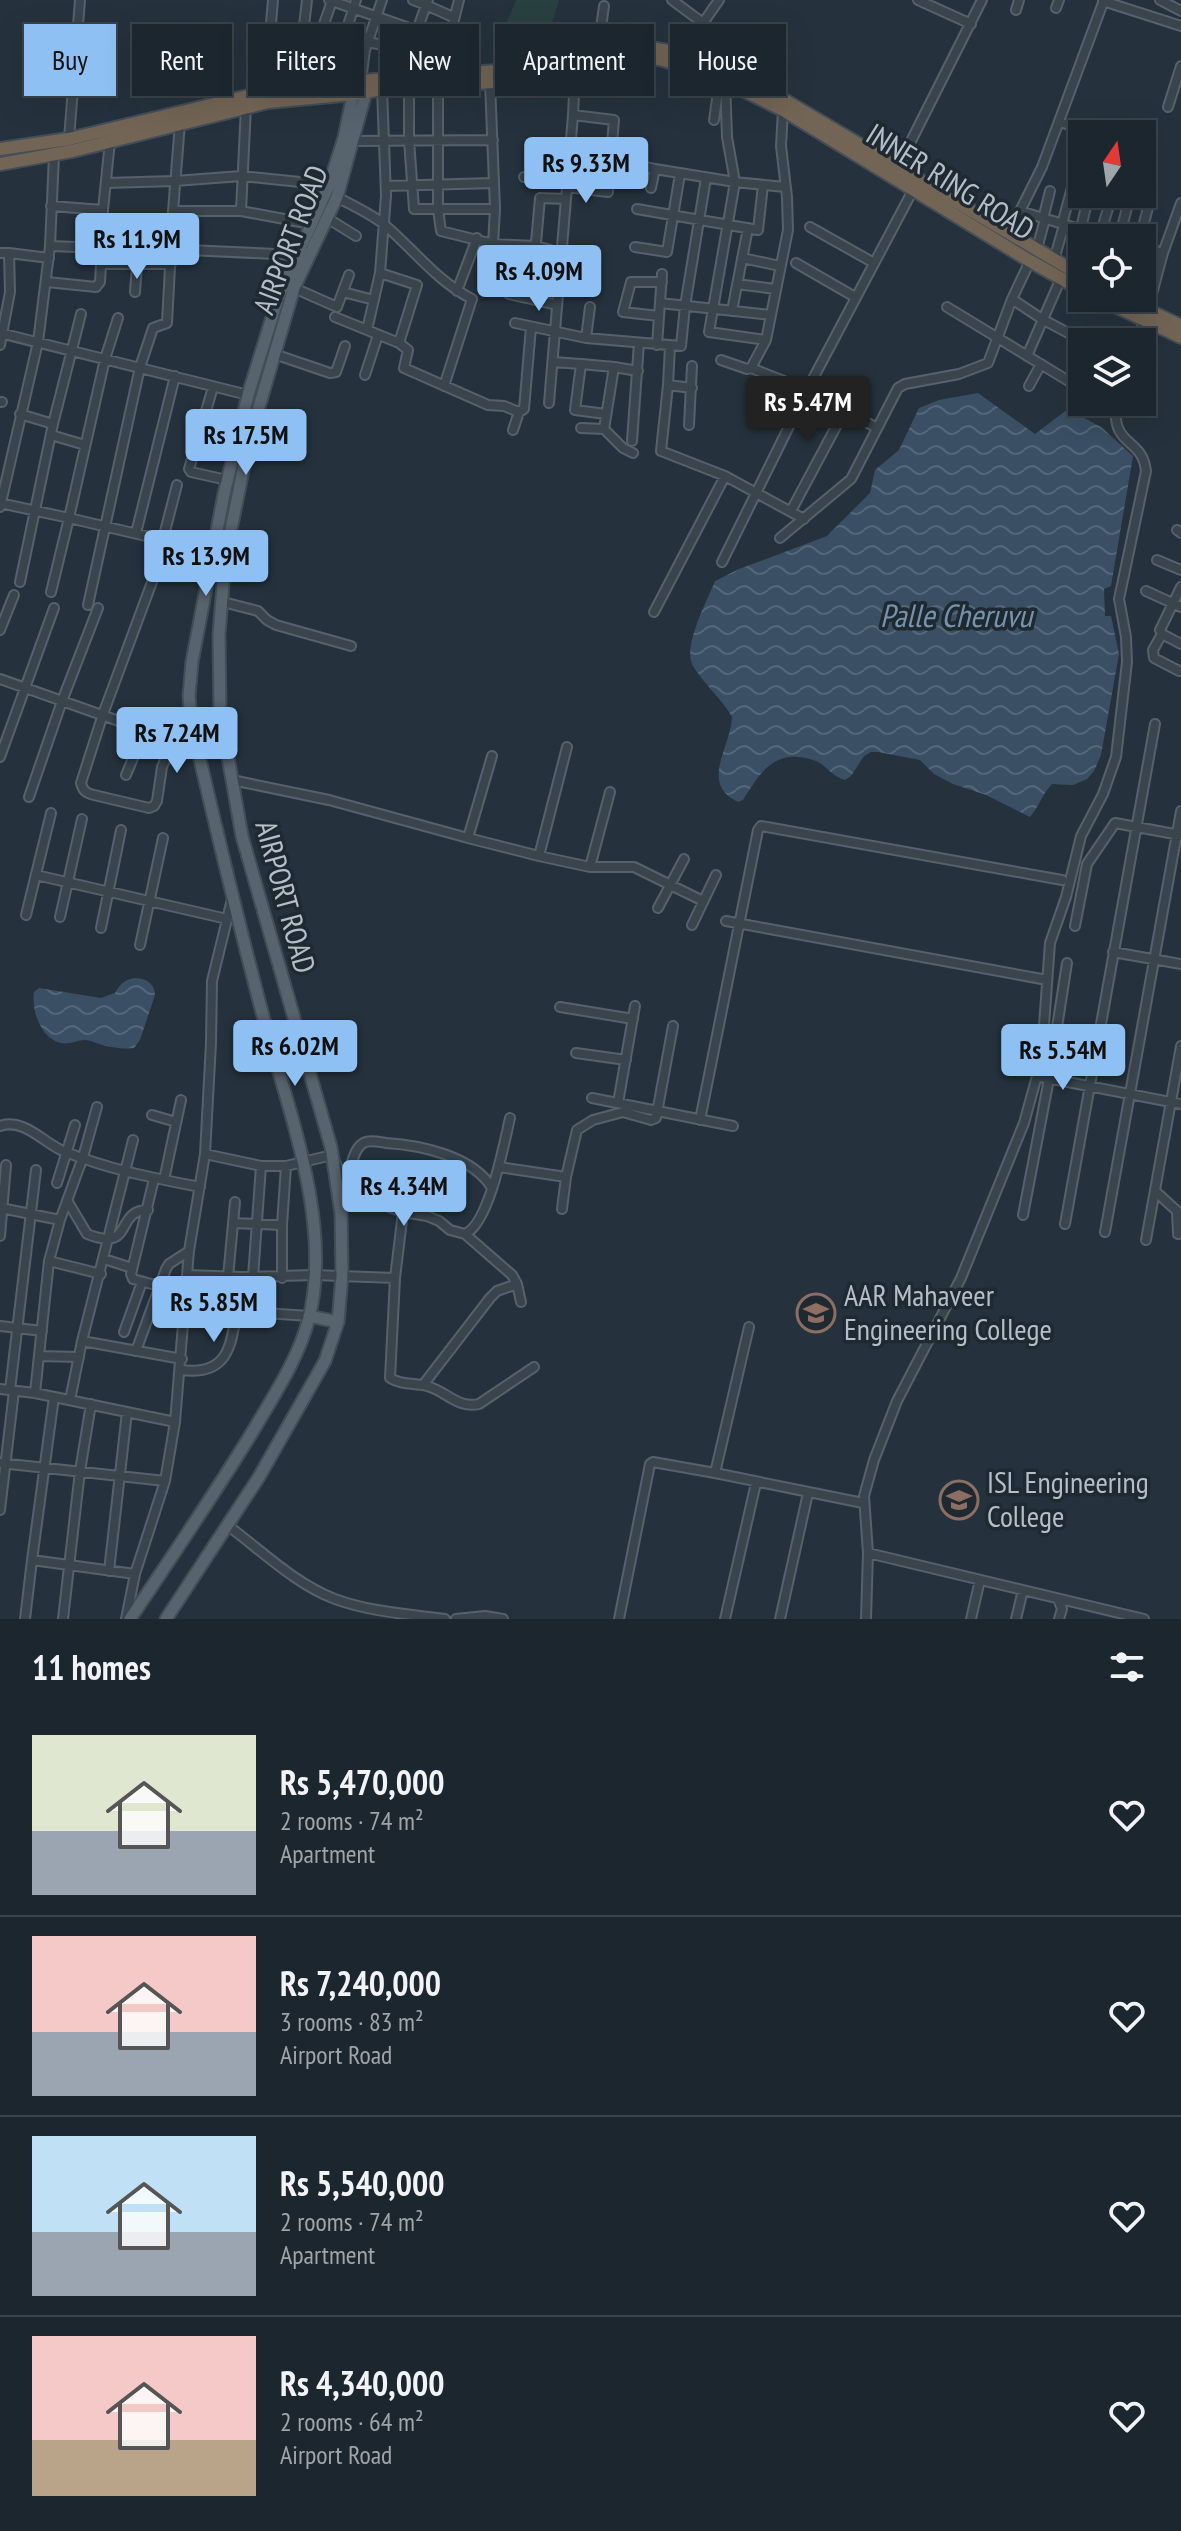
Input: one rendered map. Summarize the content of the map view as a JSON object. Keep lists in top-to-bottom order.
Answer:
{
  "streets": {
    "highway": ["INNER RING ROAD"],
    "main road": ["AIRPORT ROAD"]
  },
  "water": ["Palle Cheruvu"],
  "places": {
    "school or university": ["AAR Mahaveer Engineering College", "ISL Engineering College"]
  },
  "north": "top",
  "page": {
    "chip": [
      "Buy",
      "Rent",
      "Filters",
      "New",
      "Apartment",
      "House"
    ],
    "price": [
      "Rs 9.33M",
      "Rs 11.9M",
      "Rs 4.09M",
      "Rs 5.47M",
      "Rs 17.5M",
      "Rs 13.9M",
      "Rs 7.24M",
      "Rs 6.02M",
      "Rs 5.54M",
      "Rs 4.34M",
      "Rs 5.85M"
    ],
    "heading": "11 homes",
    "list": [
      {
        "name": "Rs 5,470,000",
        "note": "2 rooms · 74 m² · Apartment"
      },
      {
        "name": "Rs 7,240,000",
        "note": "3 rooms · 83 m² · Airport Road"
      },
      {
        "name": "Rs 5,540,000",
        "note": "2 rooms · 74 m² · Apartment"
      },
      {
        "name": "Rs 4,340,000",
        "note": "2 rooms · 64 m² · Airport Road"
      }
    ]
  }
}
